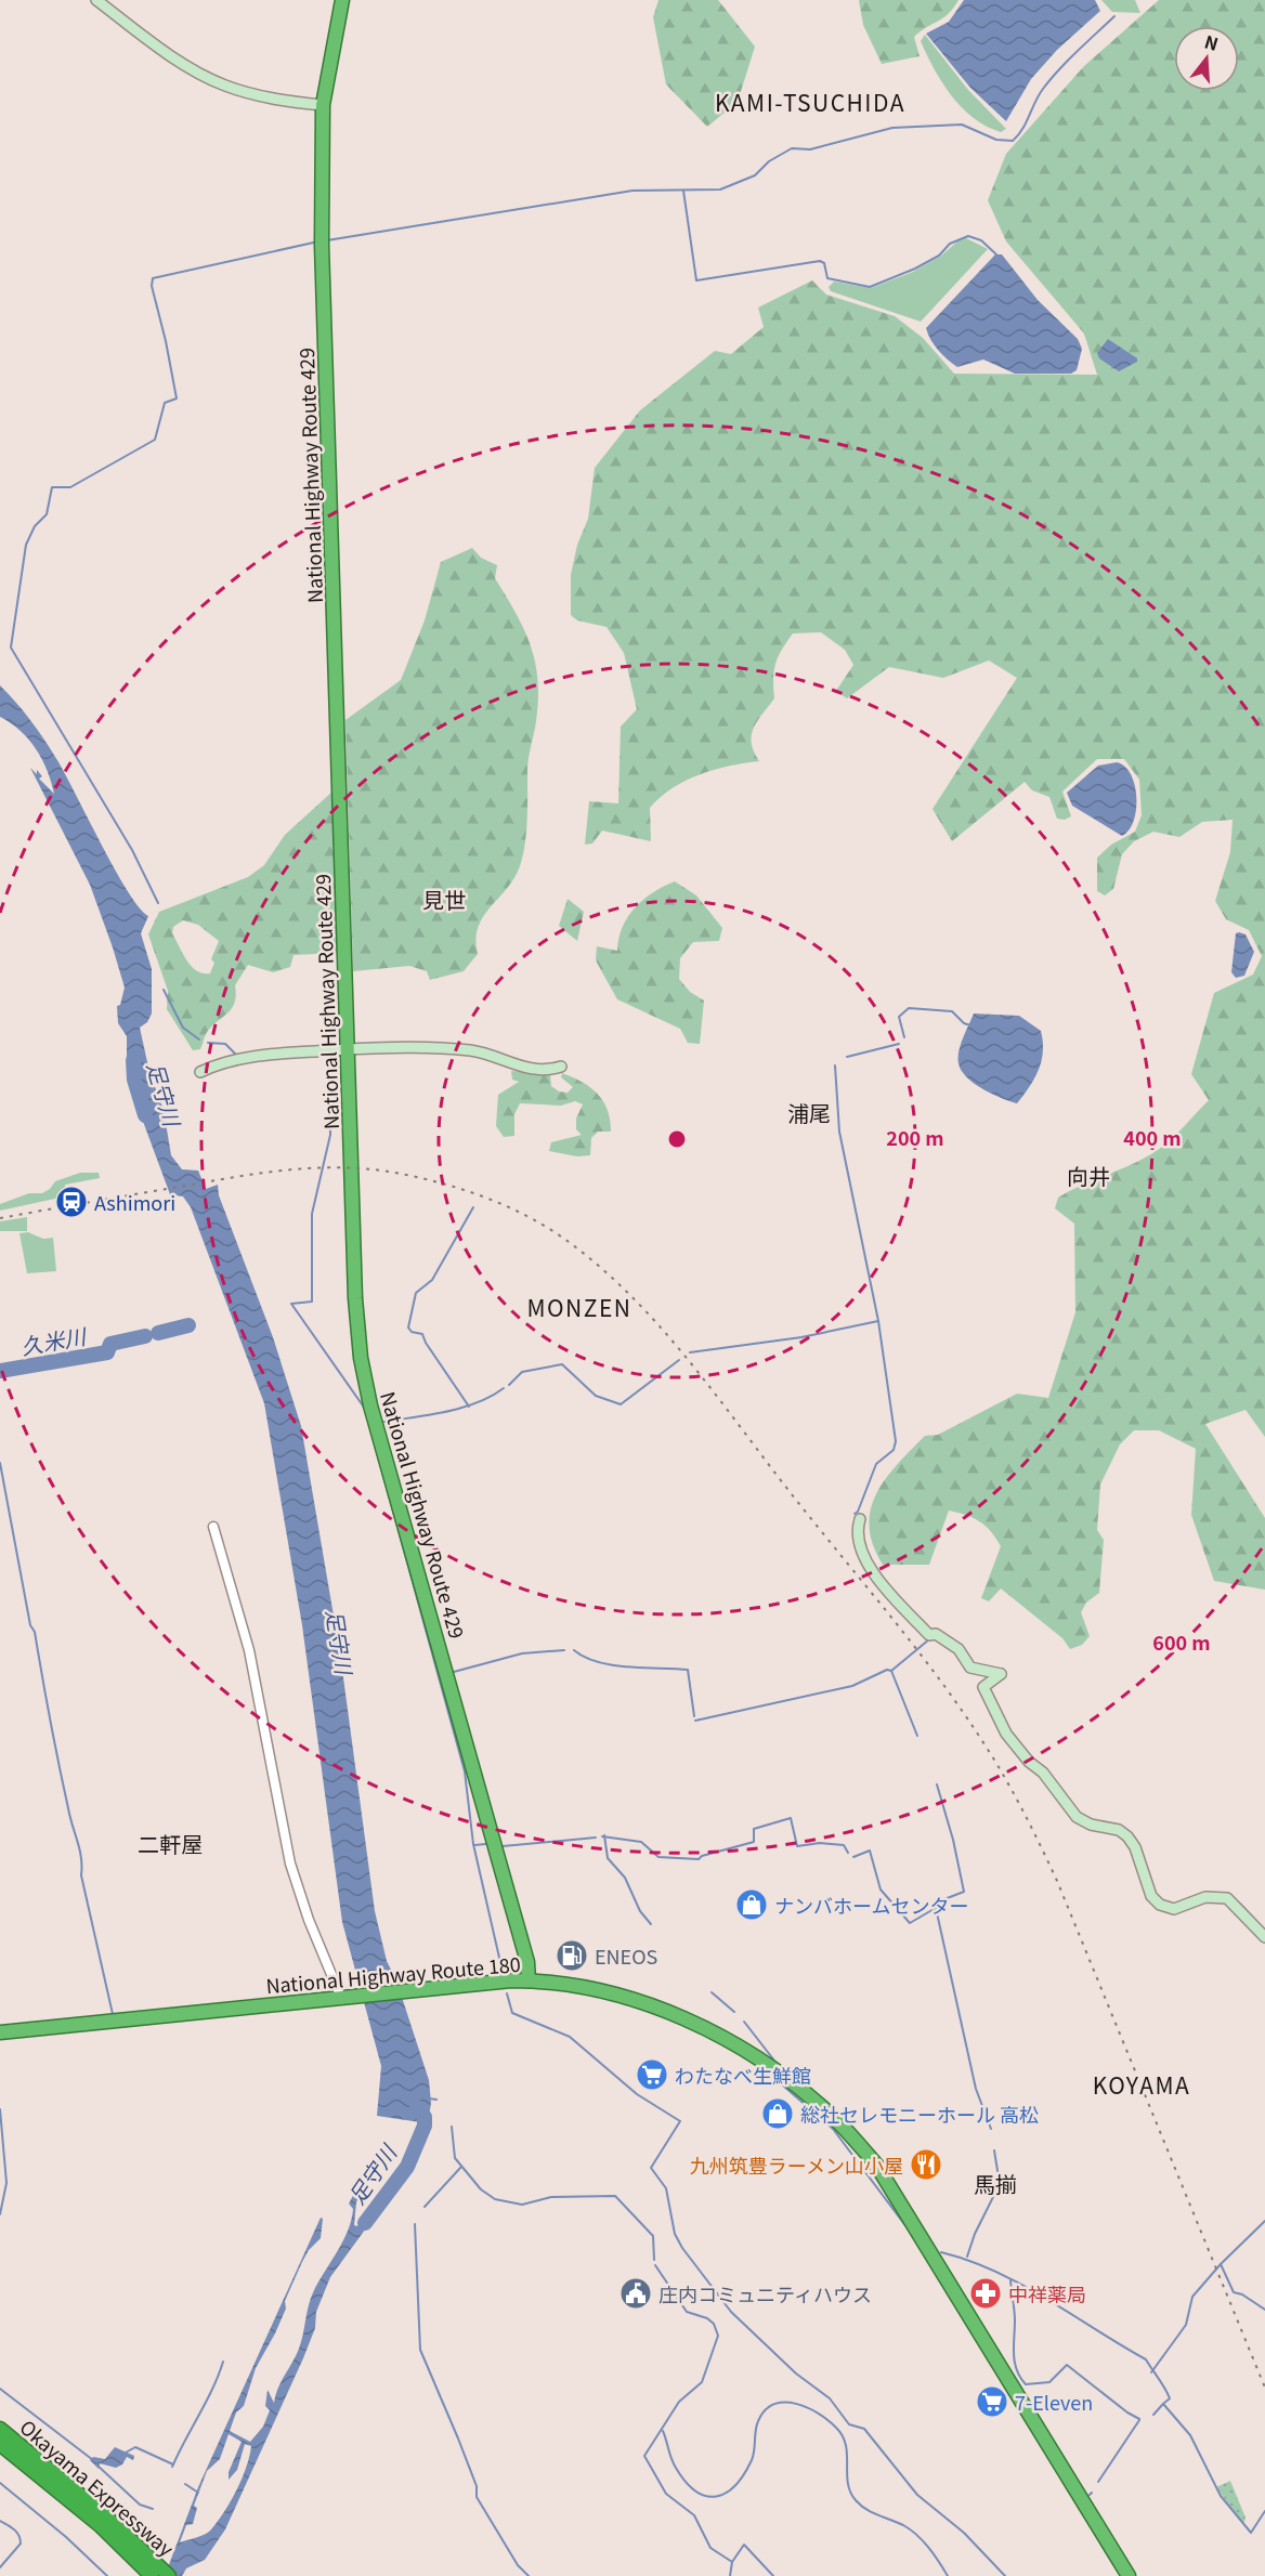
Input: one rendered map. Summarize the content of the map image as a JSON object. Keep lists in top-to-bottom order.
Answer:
{
  "streets": {
    "highway": ["National Highway Route 429", "National Highway Route 180", "Okayama Expressway"]
  },
  "crossings": [
    ["National Highway Route 429", "National Highway Route 180"]
  ],
  "districts": [
    "KAMI-TSUCHIDA",
    "見世",
    "浦尾",
    "向井",
    "MONZEN",
    "二軒屋",
    "KOYAMA",
    "馬揃"
  ],
  "water": ["足守川", "久米川"],
  "places": {
    "station": ["Ashimori"],
    "shop": ["ナンバホームセンター", "総社セレモニーホール 高松"],
    "fuel station": ["ENEOS"],
    "supermarket": ["わたなべ生鮮館", "7-Eleven"],
    "restaurant": ["九州筑豊ラーメン山小屋"],
    "public building": ["庄内コミュニティハウス"],
    "pharmacy": ["中祥薬局"]
  },
  "north": "top",
  "rings": ["200 m", "400 m", "600 m"]
}
